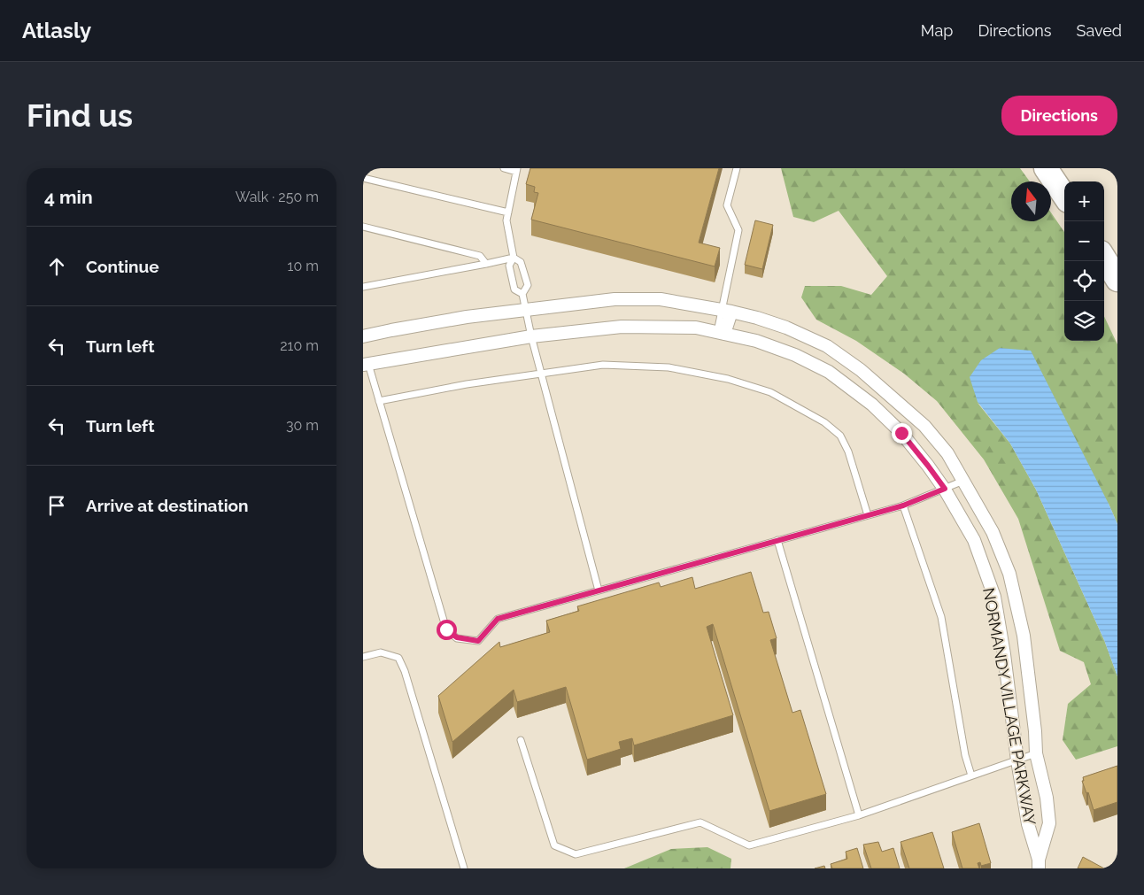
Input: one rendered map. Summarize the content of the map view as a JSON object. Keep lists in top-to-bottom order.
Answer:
{
  "streets": {
    "street": ["NORMANDY VILLAGE PARKWAY"]
  },
  "north": "top",
  "page": {
    "header": "Atlasly",
    "nav": ["Map", "Directions", "Saved"],
    "buttons": "Directions",
    "title": "Find us",
    "heading": ["4 min", "Walk · 250 m"],
    "map_buttons": ["+", "−"],
    "list": [
      ["Continue", "10 m"],
      ["Turn left", "210 m"],
      ["Turn left", "30 m"],
      "Arrive at destination"
    ]
  }
}
